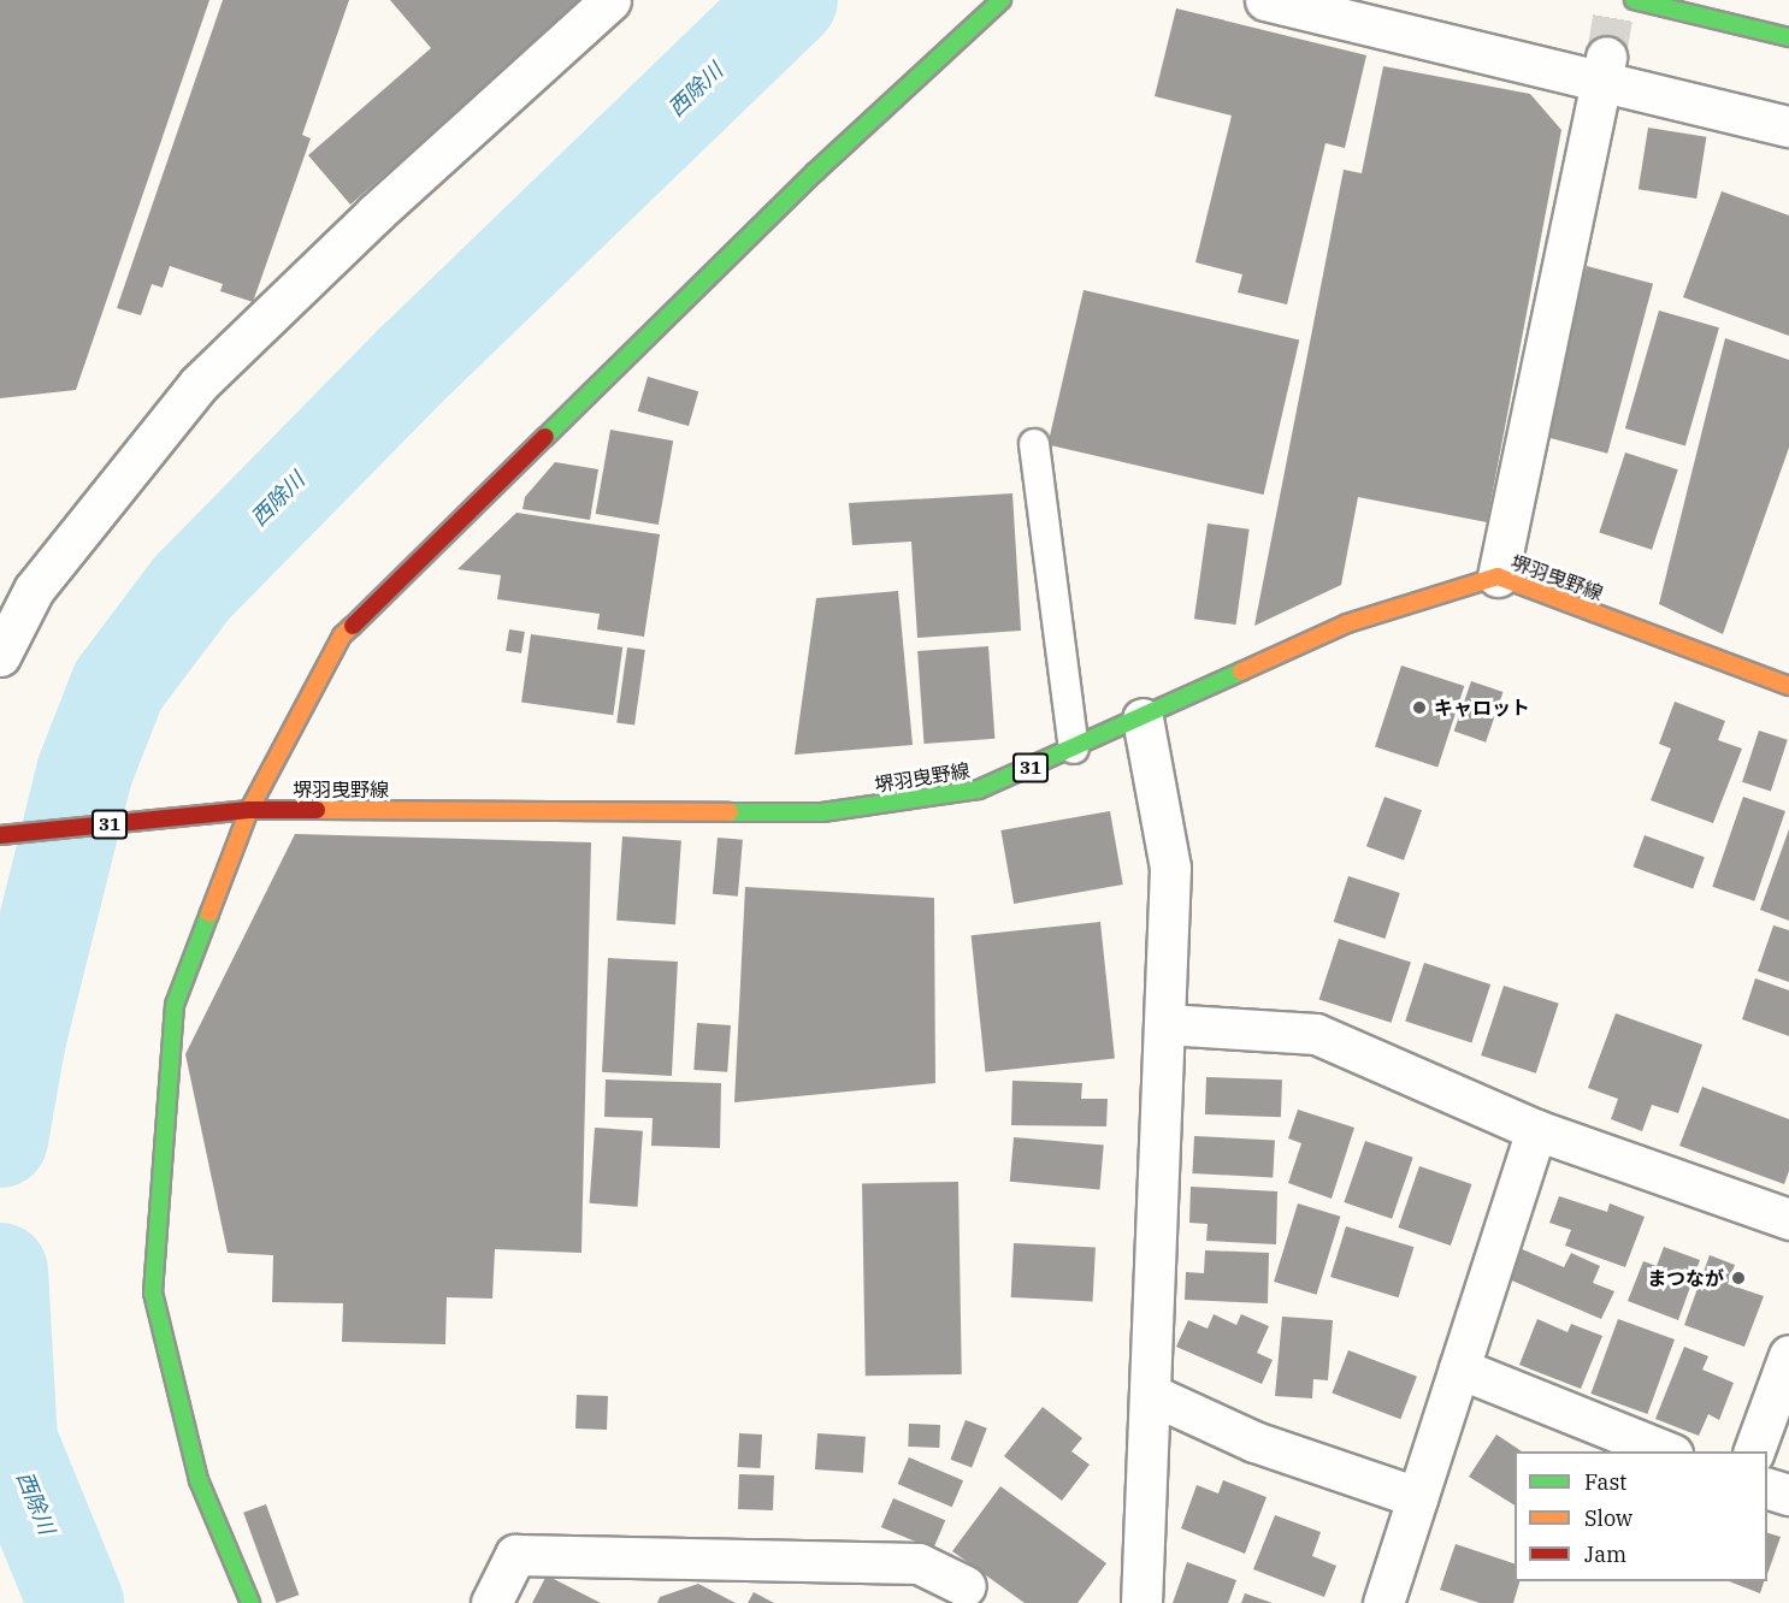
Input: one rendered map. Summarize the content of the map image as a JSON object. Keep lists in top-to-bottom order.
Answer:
{
  "streets": {
    "main road": ["堺羽曳野線", "31"]
  },
  "water": ["西除川"],
  "places": ["キャロット", "まつなが"],
  "legend": ["Fast", "Slow", "Jam"]
}
